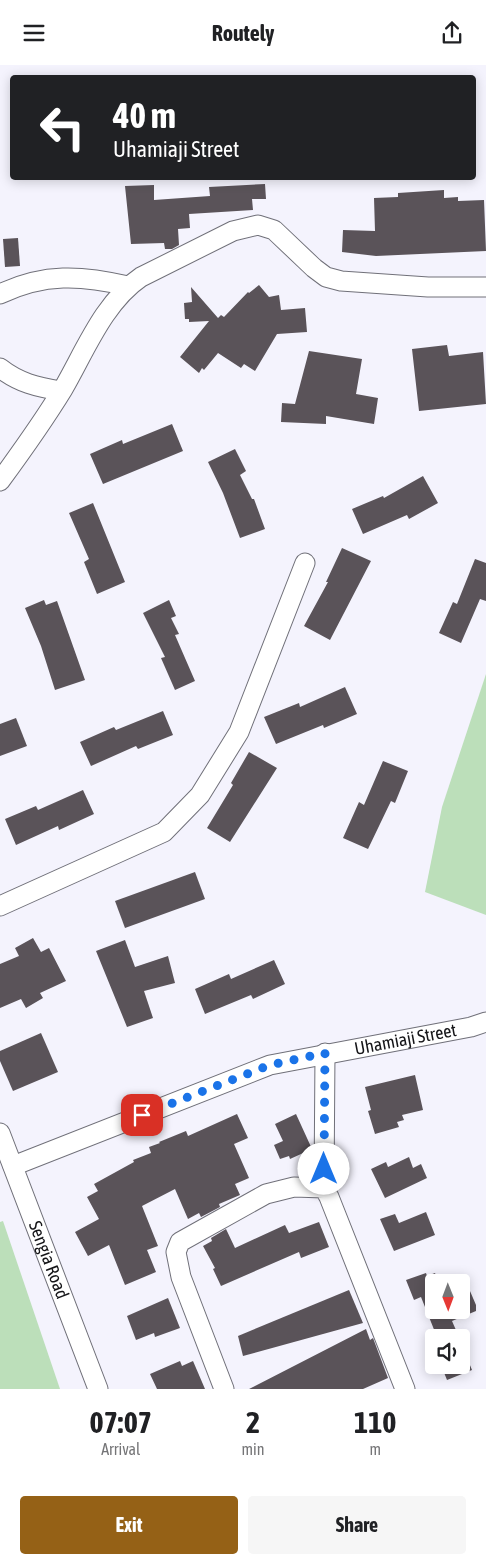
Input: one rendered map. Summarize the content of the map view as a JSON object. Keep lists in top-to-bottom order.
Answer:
{
  "streets": {
    "street": ["Uhamiaji Street", "Sengia Road"]
  },
  "crossings": [
    ["Uhamiaji Street", "Sengia Road"]
  ],
  "north": "bottom",
  "page": {
    "header": "Routely",
    "turn": ["40 m", "Uhamiaji Street"],
    "eta": [
      "07:07",
      "Arrival",
      "2",
      "min",
      "110",
      "m"
    ],
    "buttons": ["Exit", "Share"]
  }
}
